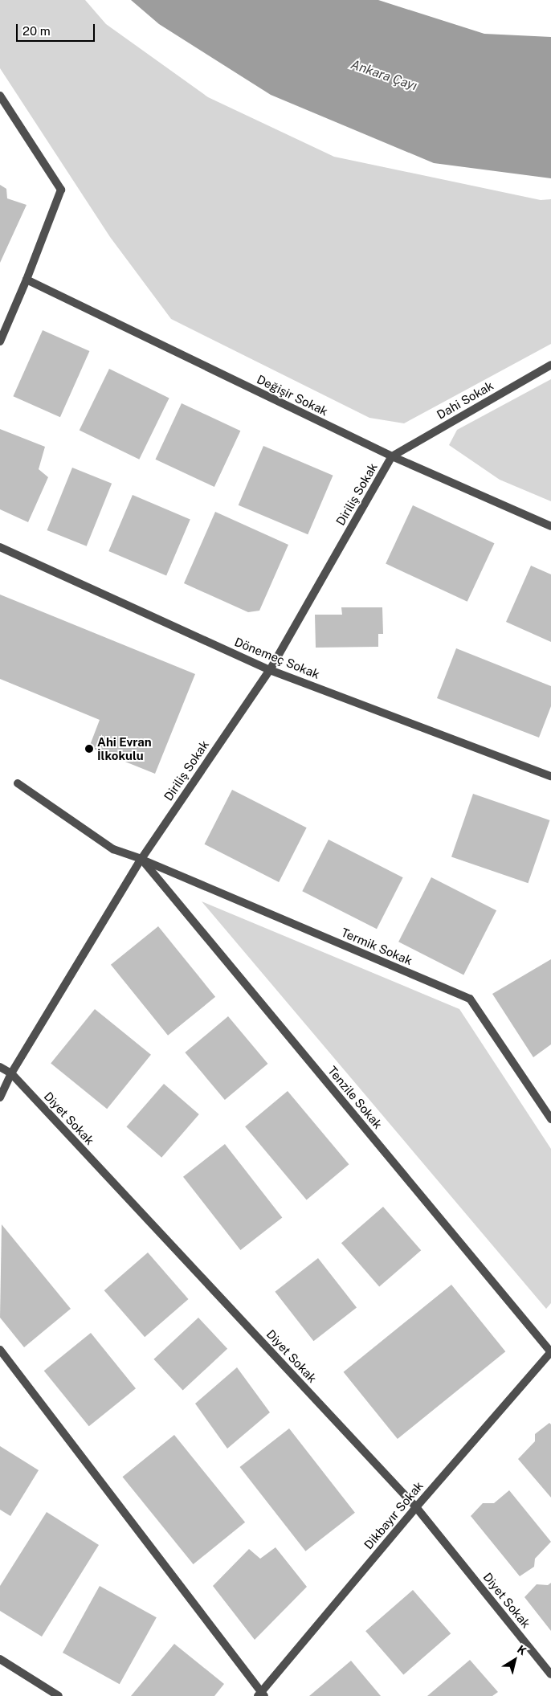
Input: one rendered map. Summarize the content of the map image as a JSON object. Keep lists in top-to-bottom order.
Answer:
{
  "streets": {
    "street": [
      "Değişir Sokak",
      "Dahi Sokak",
      "Diriliş Sokak",
      "Dönemeç Sokak",
      "Termik Sokak",
      "Tenzile Sokak",
      "Diyet Sokak",
      "Dikbayır Sokak"
    ]
  },
  "crossings": [
    ["Değişir Sokak", "Dahi Sokak"],
    ["Değişir Sokak", "Diriliş Sokak"],
    ["Dahi Sokak", "Diriliş Sokak"],
    ["Diriliş Sokak", "Dönemeç Sokak"],
    ["Diriliş Sokak", "Termik Sokak"],
    ["Diriliş Sokak", "Tenzile Sokak"],
    ["Diriliş Sokak", "Diyet Sokak"],
    ["Termik Sokak", "Tenzile Sokak"],
    ["Tenzile Sokak", "Dikbayır Sokak"],
    ["Diyet Sokak", "Dikbayır Sokak"]
  ],
  "water": ["Ankara Çayı"],
  "places": ["Ahi Evran İlkokulu"],
  "scale_bar": "20 m",
  "north": "top right"
}
